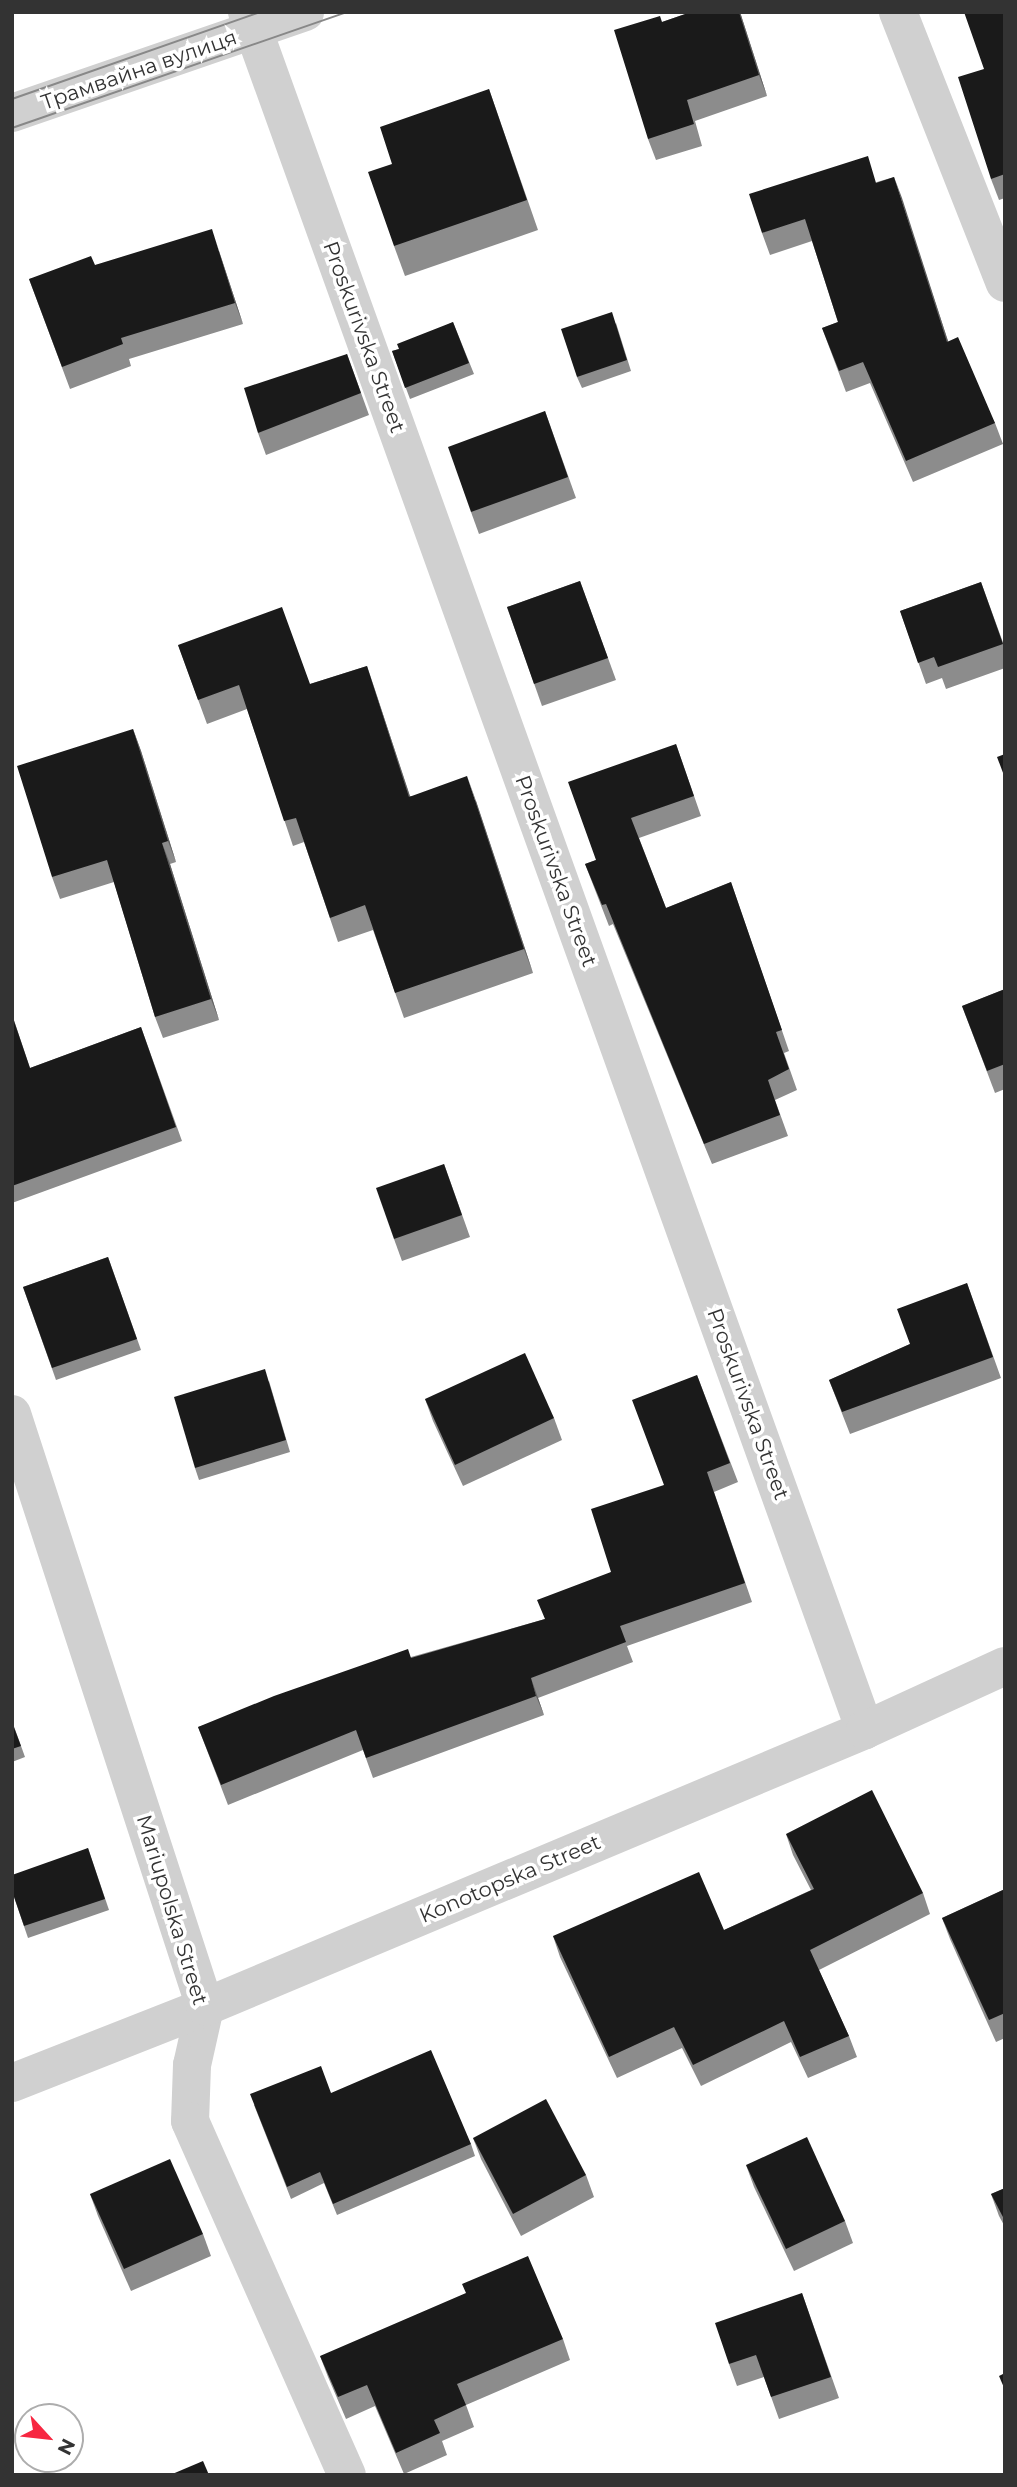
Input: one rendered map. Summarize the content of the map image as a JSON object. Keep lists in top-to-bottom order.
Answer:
{
  "streets": {
    "street": [
      "Трамвайна вулиця",
      "Proskurivska Street",
      "Konotopska Street",
      "Mariupolska Street"
    ]
  },
  "crossings": [
    ["Трамвайна вулиця", "Proskurivska Street"],
    ["Proskurivska Street", "Konotopska Street"],
    ["Konotopska Street", "Mariupolska Street"]
  ],
  "north": "bottom right"
}
